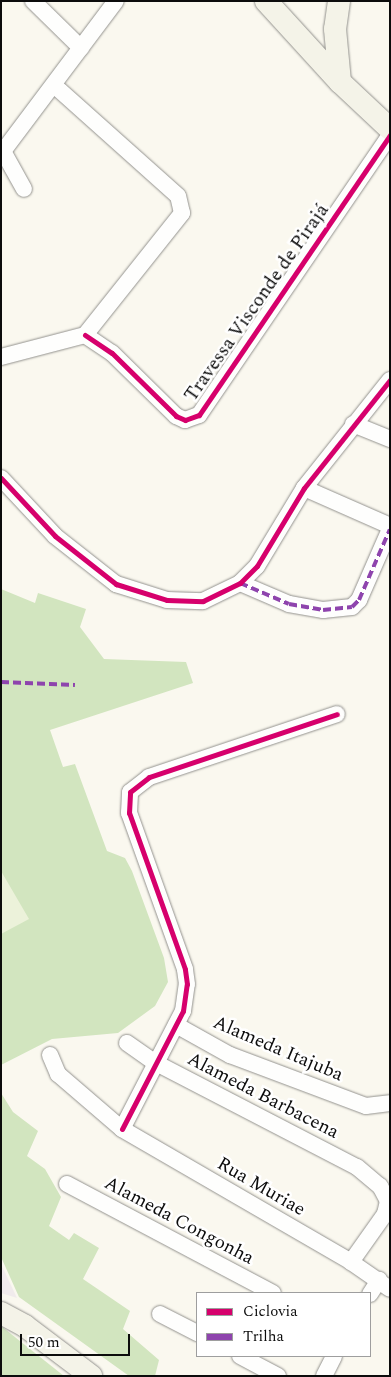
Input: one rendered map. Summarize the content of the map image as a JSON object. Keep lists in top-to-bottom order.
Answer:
{
  "streets": {
    "street": [
      "Travessa Visconde de Pirajá",
      "Alameda Itajuba",
      "Alameda Barbacena",
      "Rua Muriae",
      "Alameda Congonha"
    ]
  },
  "crossings": [
    ["Alameda Barbacena", "Rua Muriae"]
  ],
  "legend": ["Ciclovia", "Trilha"],
  "scale_bar": "50 m"
}
